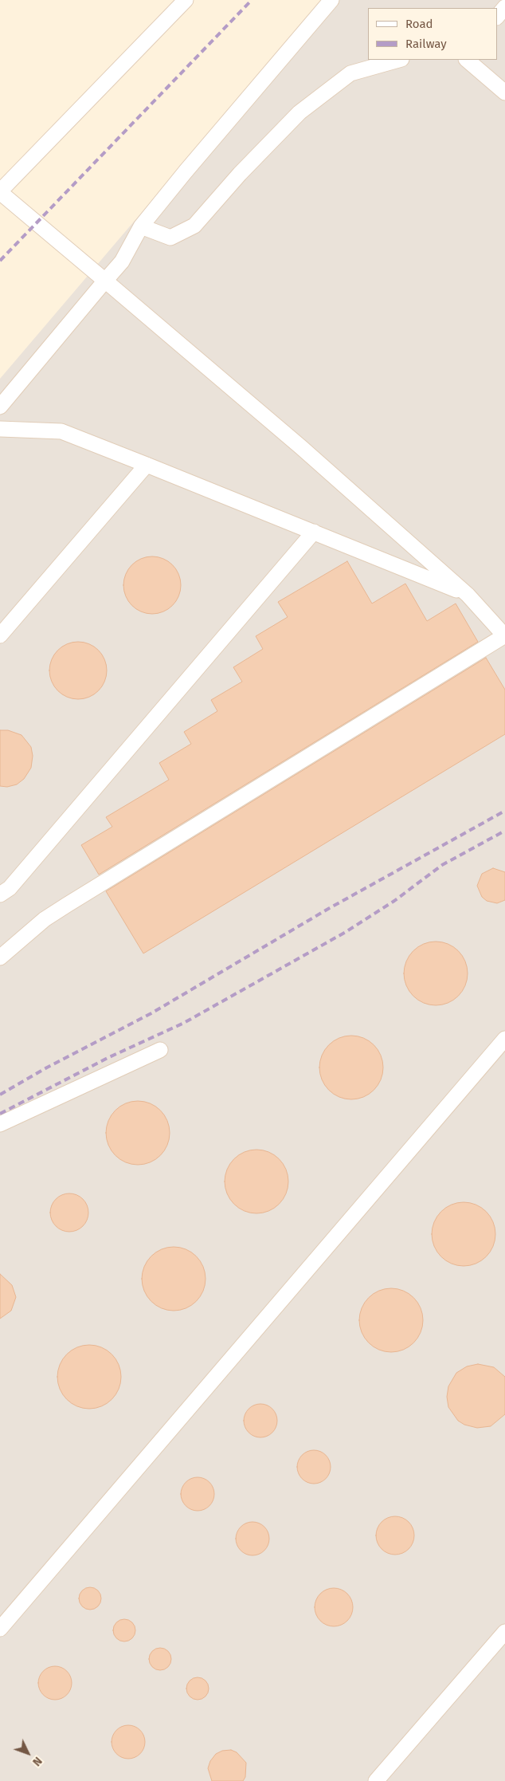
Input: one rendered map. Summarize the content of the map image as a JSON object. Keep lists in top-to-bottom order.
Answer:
{
  "legend": ["Road", "Railway"],
  "north": "bottom right"
}
